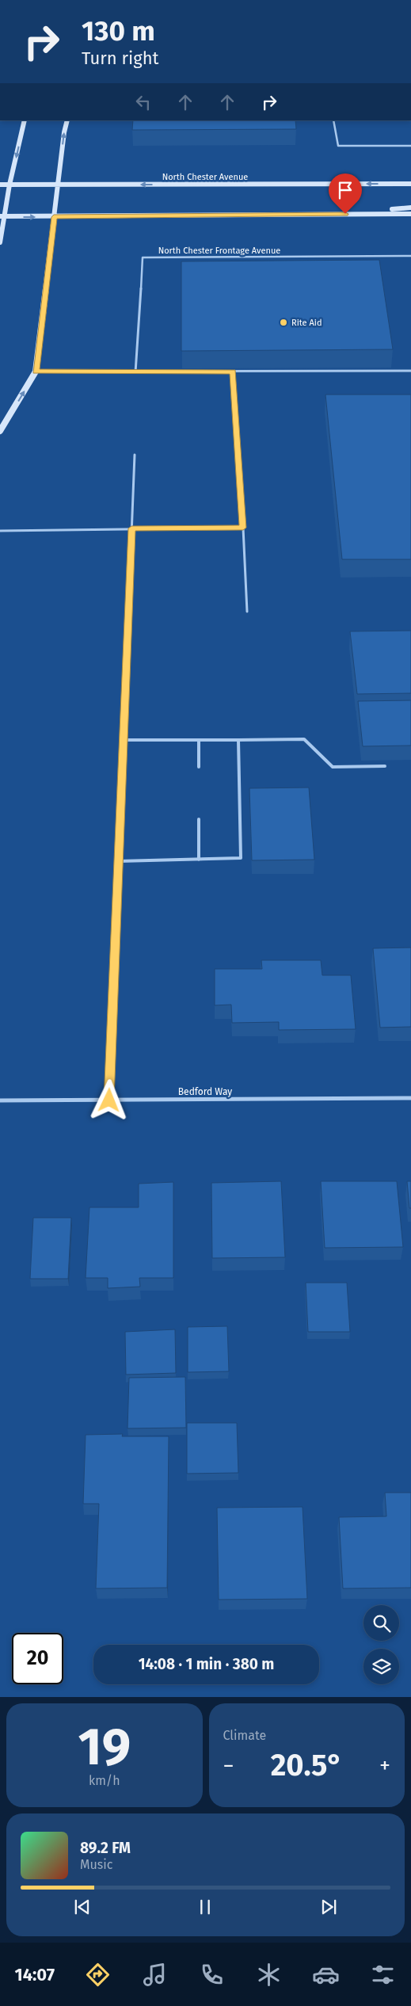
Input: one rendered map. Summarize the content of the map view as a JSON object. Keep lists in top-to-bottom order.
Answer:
{
  "streets": {
    "main road": ["North Chester Avenue"],
    "street": ["Bedford Way"],
    "lane": ["North Chester Frontage Avenue"]
  },
  "places": ["Rite Aid"],
  "page": {
    "turn": ["130 m", "Turn right"],
    "limit": "20",
    "trip": "14:08 · 1 min · 380 m",
    "tile": [
      ["19", "km/h"],
      "Climate"
    ],
    "heat": ["−", "20.5°", "+"],
    "song": ["89.2 FM", "Music"],
    "tabs": "14:07"
  }
}
